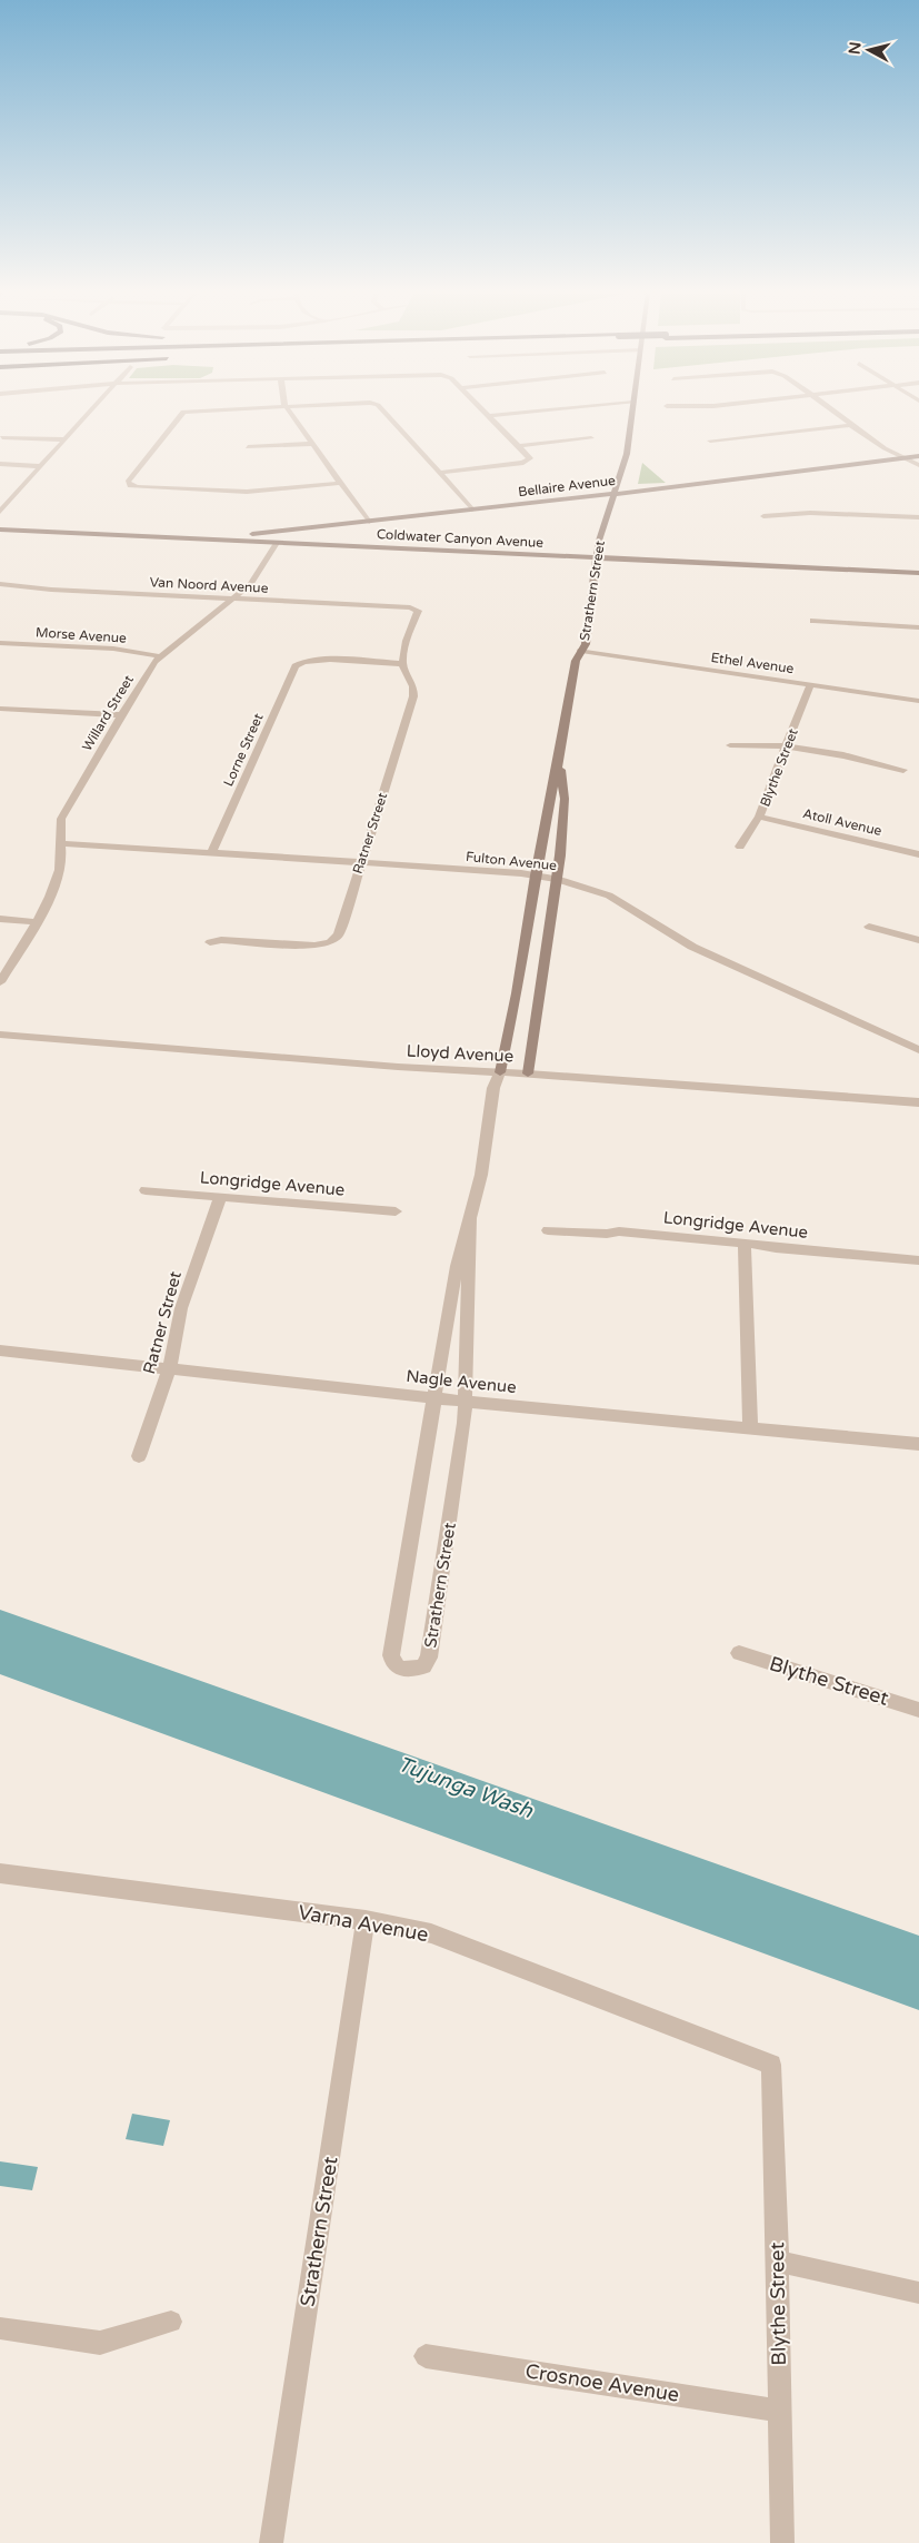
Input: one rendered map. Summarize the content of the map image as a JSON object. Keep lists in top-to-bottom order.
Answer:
{
  "streets": {
    "street": [
      "Bellaire Avenue",
      "Coldwater Canyon Avenue",
      "Van Noord Avenue",
      "Strathern Street",
      "Morse Avenue",
      "Ethel Avenue",
      "Willard Street",
      "Lorne Street",
      "Blythe Street",
      "Atoll Avenue",
      "Ratner Street",
      "Fulton Avenue",
      "Lloyd Avenue",
      "Longridge Avenue",
      "Nagle Avenue",
      "Varna Avenue",
      "Crosnoe Avenue"
    ]
  },
  "crossings": [
    ["Bellaire Avenue", "Coldwater Canyon Avenue"],
    ["Bellaire Avenue", "Strathern Street"],
    ["Coldwater Canyon Avenue", "Strathern Street"],
    ["Coldwater Canyon Avenue", "Willard Street"],
    ["Van Noord Avenue", "Willard Street"],
    ["Van Noord Avenue", "Lorne Street"],
    ["Van Noord Avenue", "Ratner Street"],
    ["Strathern Street", "Ethel Avenue"],
    ["Strathern Street", "Fulton Avenue"],
    ["Strathern Street", "Lloyd Avenue"],
    ["Strathern Street", "Nagle Avenue"],
    ["Strathern Street", "Varna Avenue"],
    ["Morse Avenue", "Willard Street"],
    ["Ethel Avenue", "Blythe Street"],
    ["Willard Street", "Fulton Avenue"],
    ["Lorne Street", "Ratner Street"],
    ["Lorne Street", "Fulton Avenue"],
    ["Blythe Street", "Atoll Avenue"],
    ["Blythe Street", "Varna Avenue"],
    ["Blythe Street", "Crosnoe Avenue"],
    ["Ratner Street", "Fulton Avenue"],
    ["Ratner Street", "Longridge Avenue"],
    ["Ratner Street", "Nagle Avenue"]
  ],
  "water": ["Tujunga Wash"],
  "north": "left"
}
